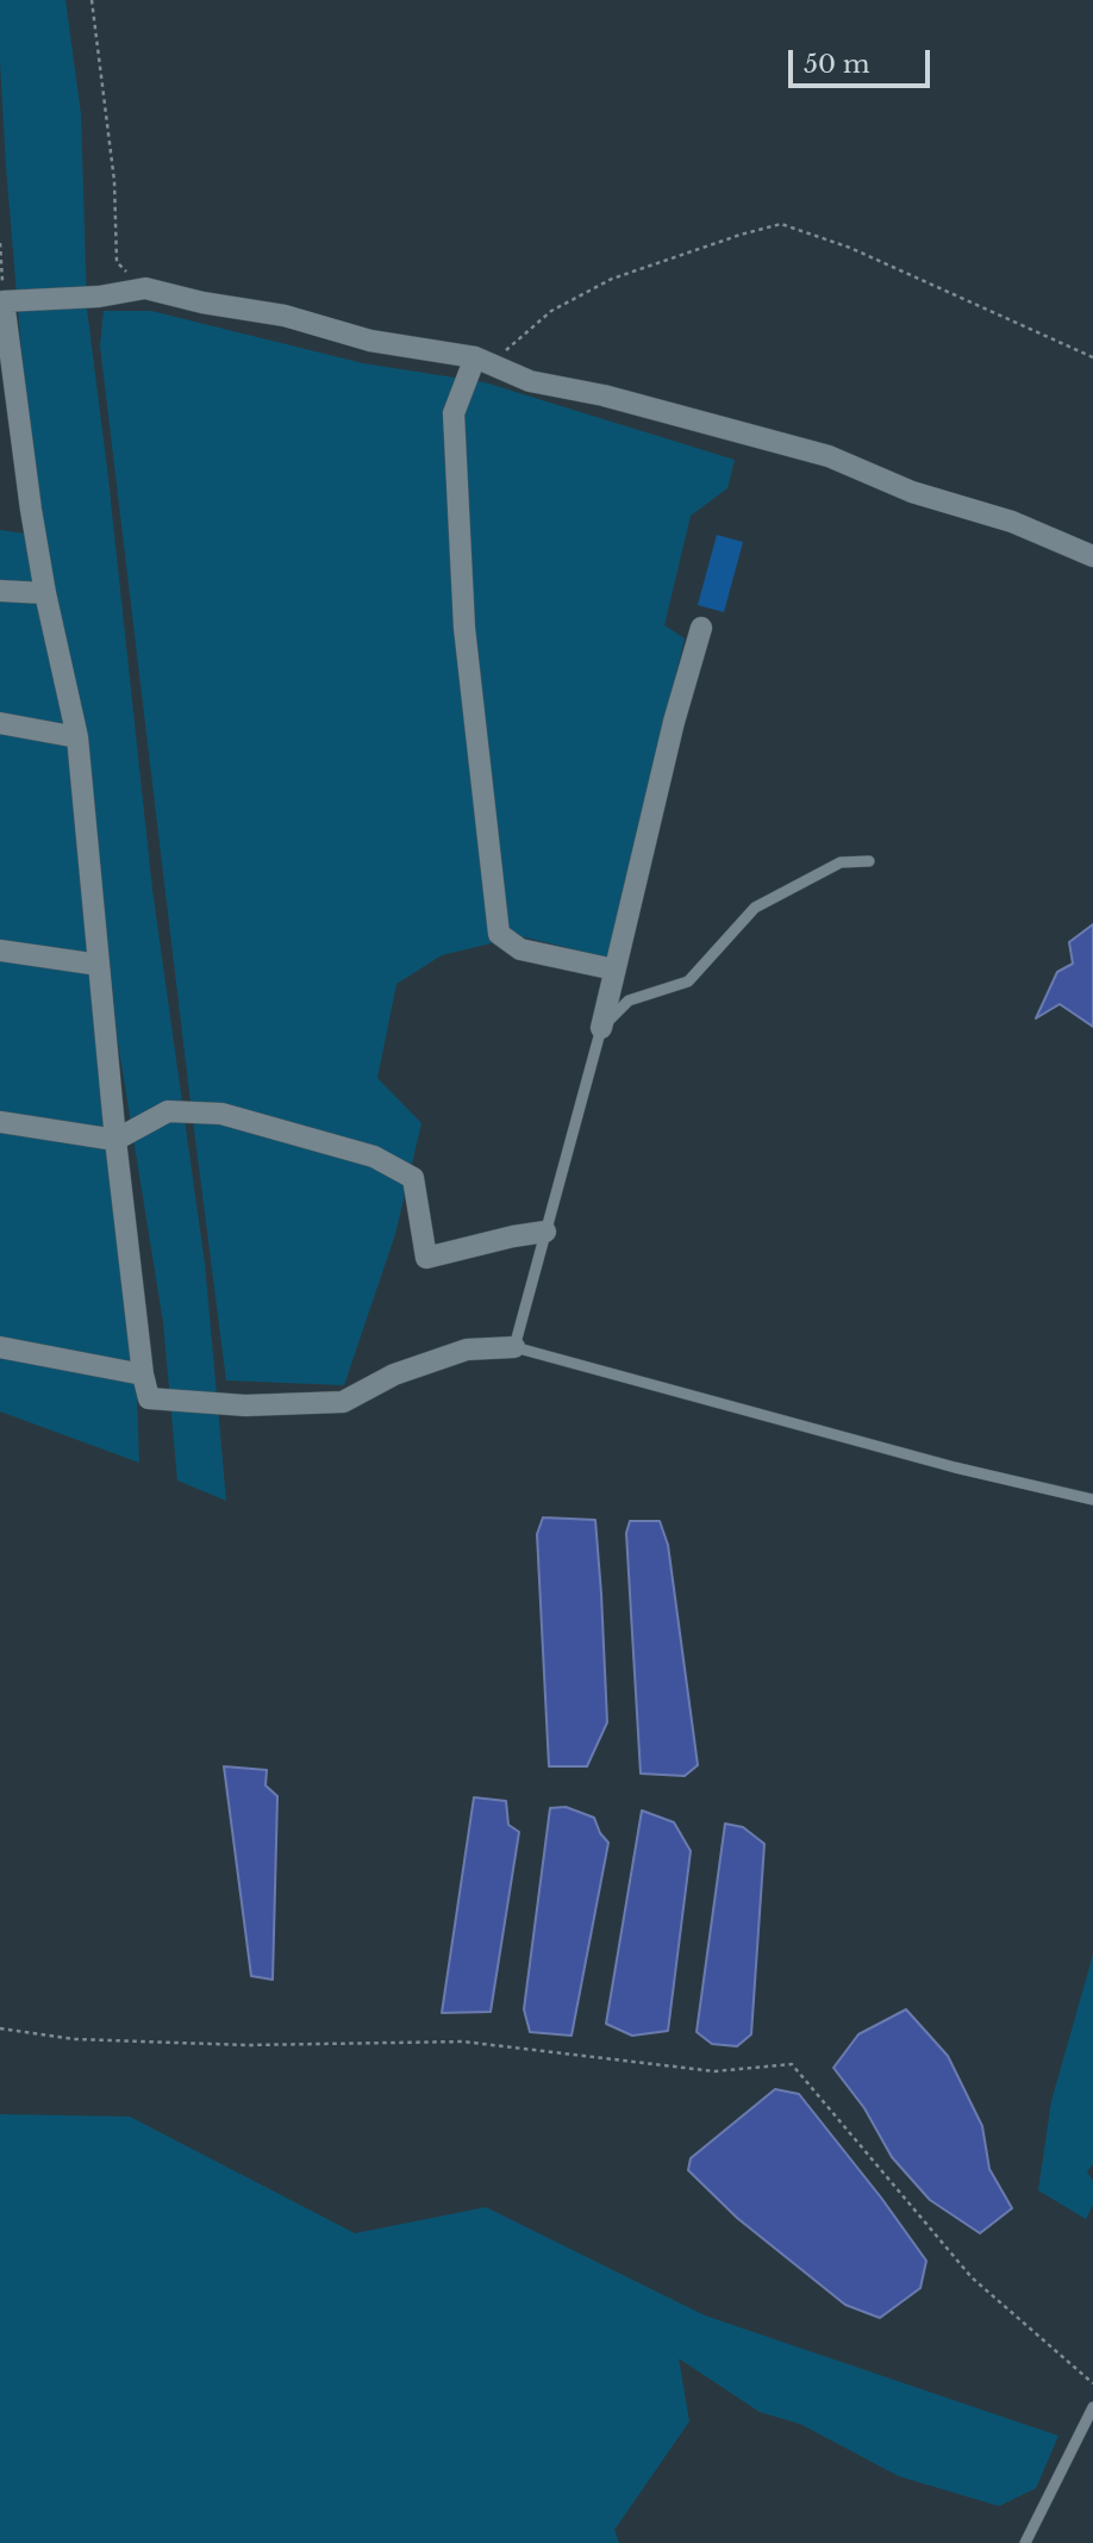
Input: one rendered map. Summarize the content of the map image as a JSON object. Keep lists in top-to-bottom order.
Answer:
{
  "scale_bar": "50 m"
}
